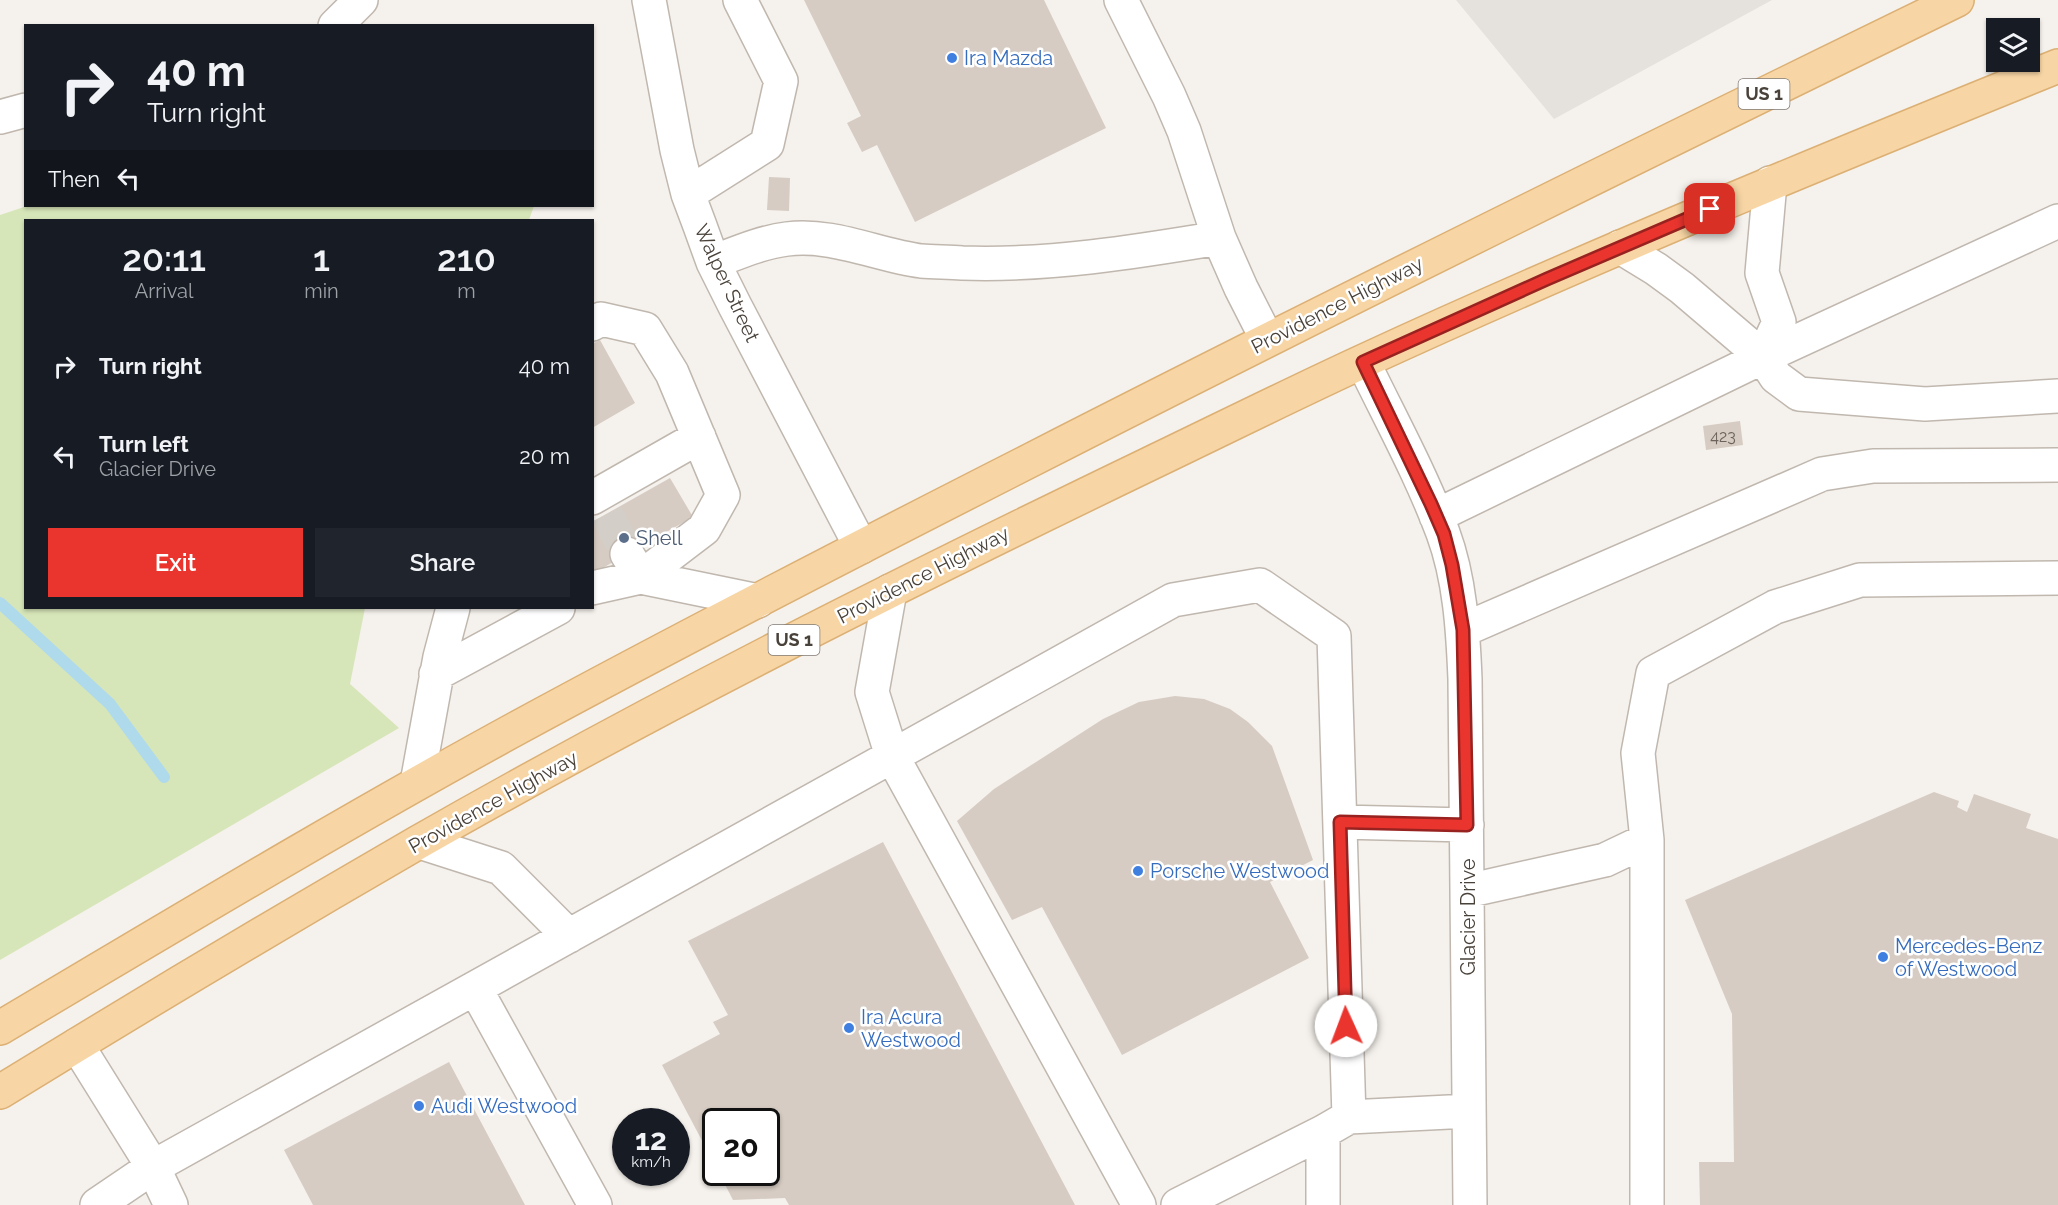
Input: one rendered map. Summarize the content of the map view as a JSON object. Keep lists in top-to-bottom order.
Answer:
{
  "streets": {
    "main road": ["US 1", "Providence Highway"],
    "street": ["Walper Street", "Glacier Drive"]
  },
  "crossings": [
    ["US 1", "Providence Highway"],
    ["Walper Street", "Providence Highway"],
    ["Providence Highway", "Glacier Drive"]
  ],
  "places": [
    "Ira Mazda",
    "Shell",
    "Porsche Westwood",
    "Mercedes-Benz of Westwood",
    "Ira Acura Westwood",
    "Audi Westwood"
  ],
  "house_numbers": ["423"],
  "page": {
    "turn": ["40 m", "Turn right"],
    "then": "Then",
    "eta": [
      "20:11",
      "Arrival",
      "1",
      "min",
      "210",
      "m"
    ],
    "list": [
      {
        "name": "Turn right",
        "value": "40 m"
      },
      {
        "name": "Turn left",
        "note": "Glacier Drive",
        "value": "20 m"
      }
    ],
    "buttons": ["Exit", "Share"],
    "speed": "12 km/h",
    "limit": "20"
  }
}
